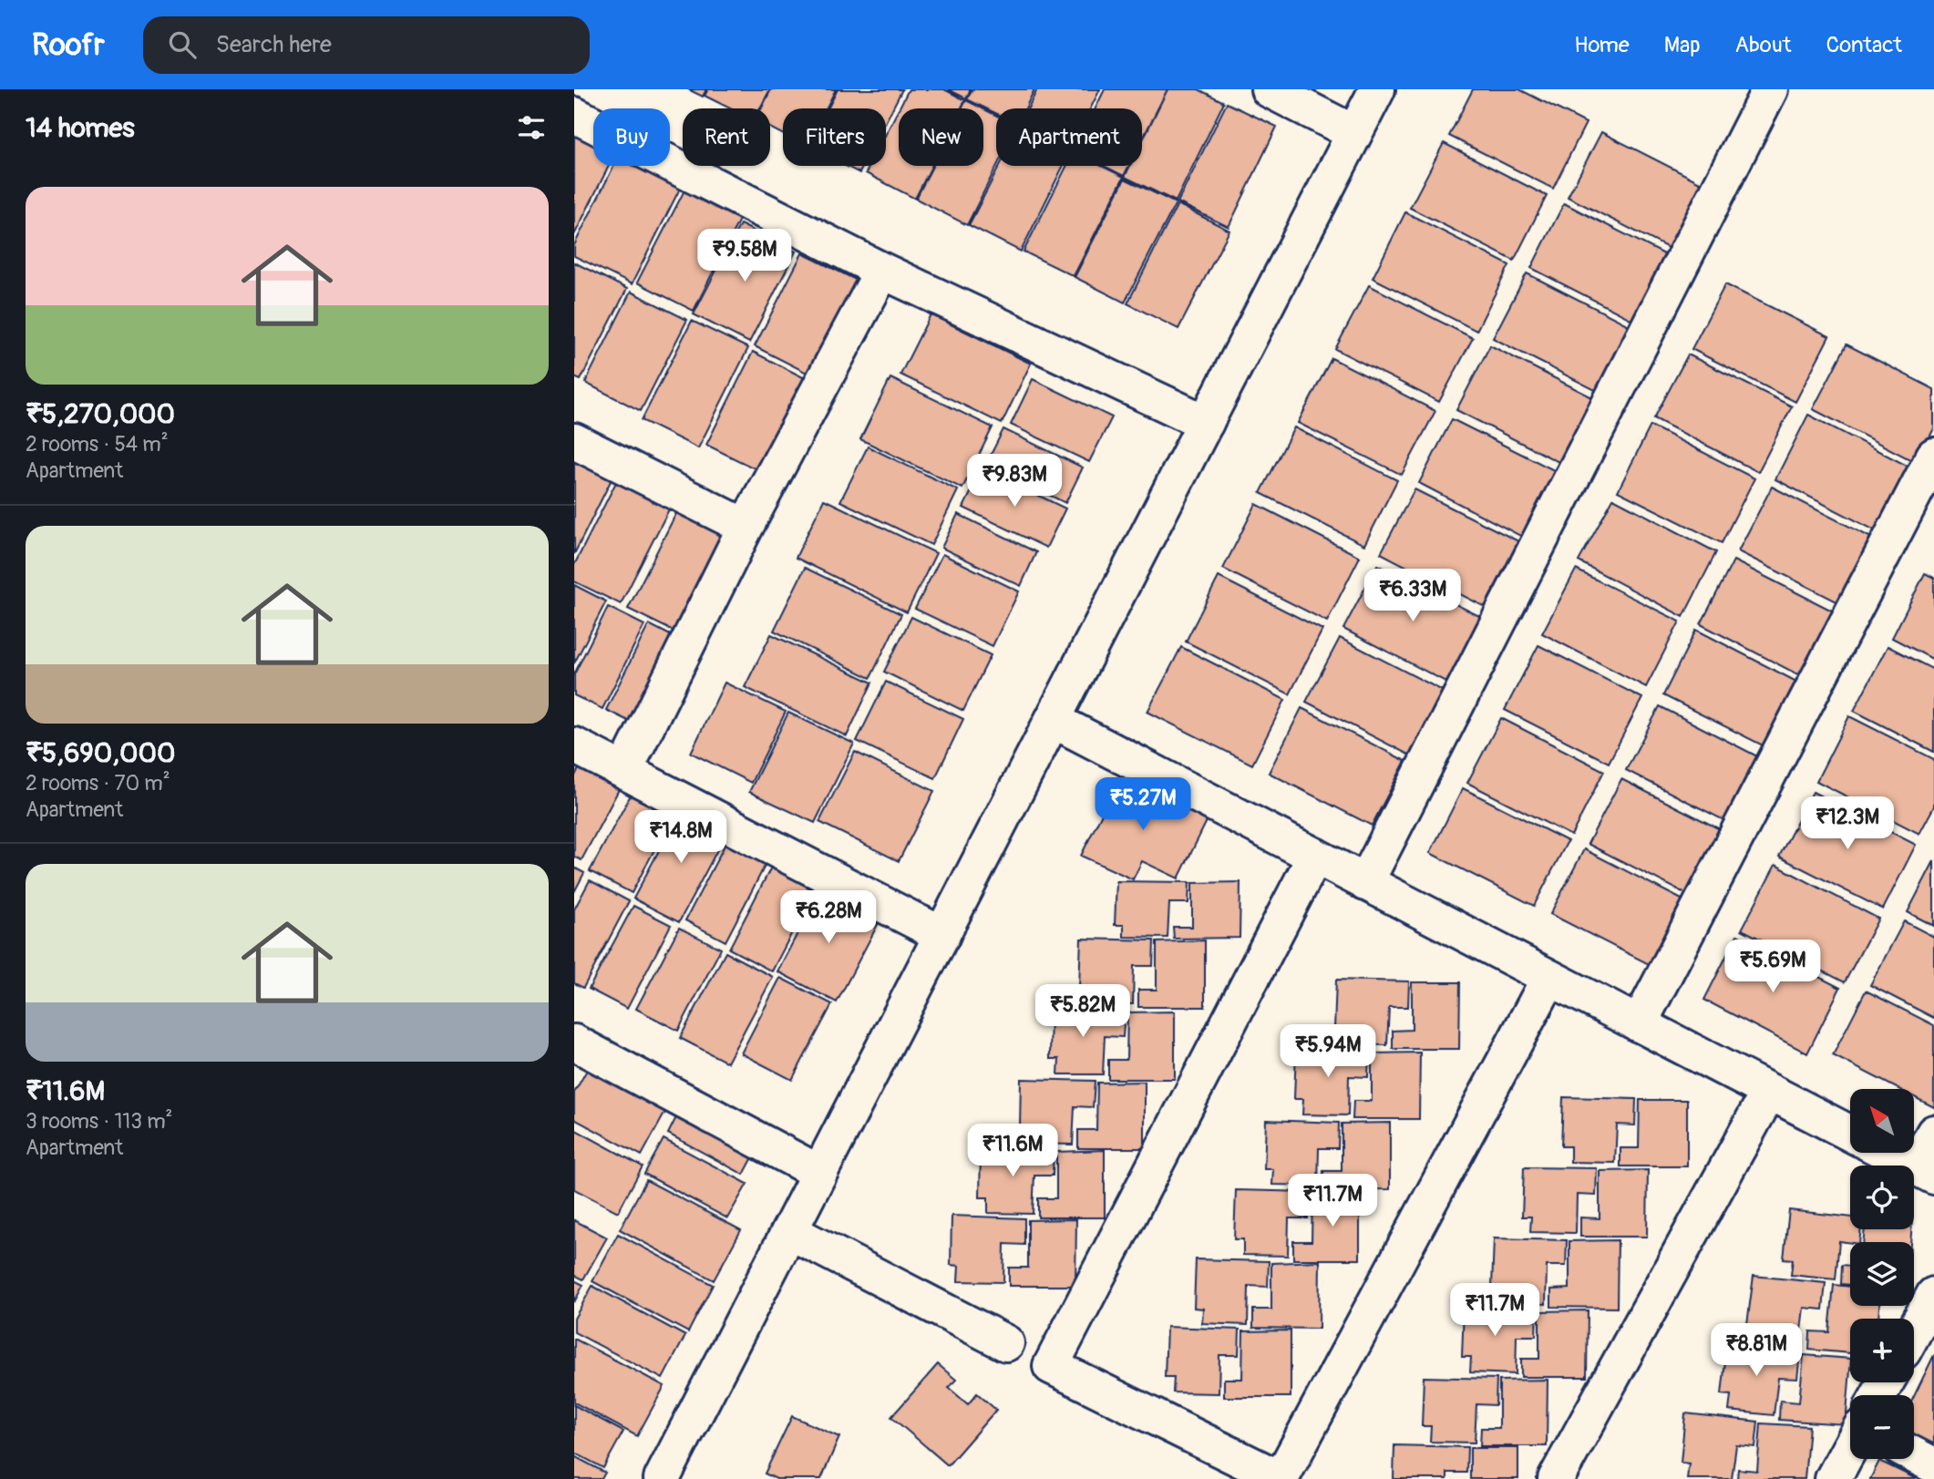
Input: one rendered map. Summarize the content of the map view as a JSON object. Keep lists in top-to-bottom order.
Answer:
{
  "north": "top left",
  "page": {
    "header": "Roofr",
    "search": "Search here",
    "nav": [
      "Home",
      "Map",
      "About",
      "Contact"
    ],
    "heading": "14 homes",
    "chip": [
      "Buy",
      "Rent",
      "Filters",
      "New",
      "Apartment"
    ],
    "list": [
      {
        "name": "₹5,270,000",
        "note": "2 rooms · 54 m² · Apartment"
      },
      {
        "name": "₹5,690,000",
        "note": "2 rooms · 70 m² · Apartment"
      },
      {
        "name": "₹11.6M",
        "note": "3 rooms · 113 m² · Apartment"
      }
    ],
    "price": [
      "₹9.58M",
      "₹9.83M",
      "₹6.33M",
      "₹5.27M",
      "₹12.3M",
      "₹14.8M",
      "₹6.28M",
      "₹5.69M",
      "₹5.82M",
      "₹5.94M",
      "₹11.6M",
      "₹11.7M",
      "₹11.7M",
      "₹8.81M"
    ],
    "map_buttons": ["+", "−"]
  }
}
